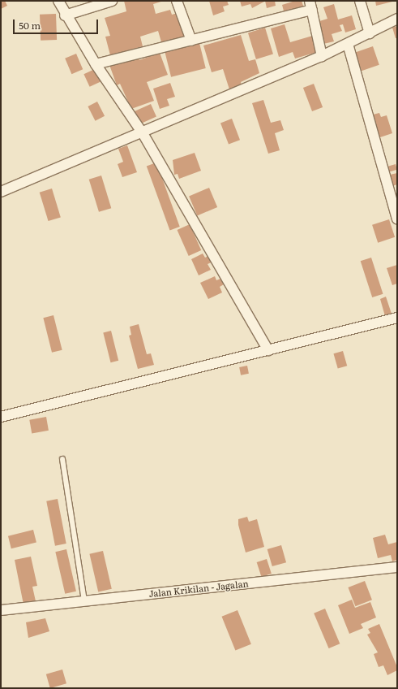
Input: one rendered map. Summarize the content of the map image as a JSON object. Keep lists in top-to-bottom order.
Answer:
{
  "streets": {
    "street": ["Jalan Krikilan - Jagalan"]
  },
  "scale_bar": "50 m"
}
